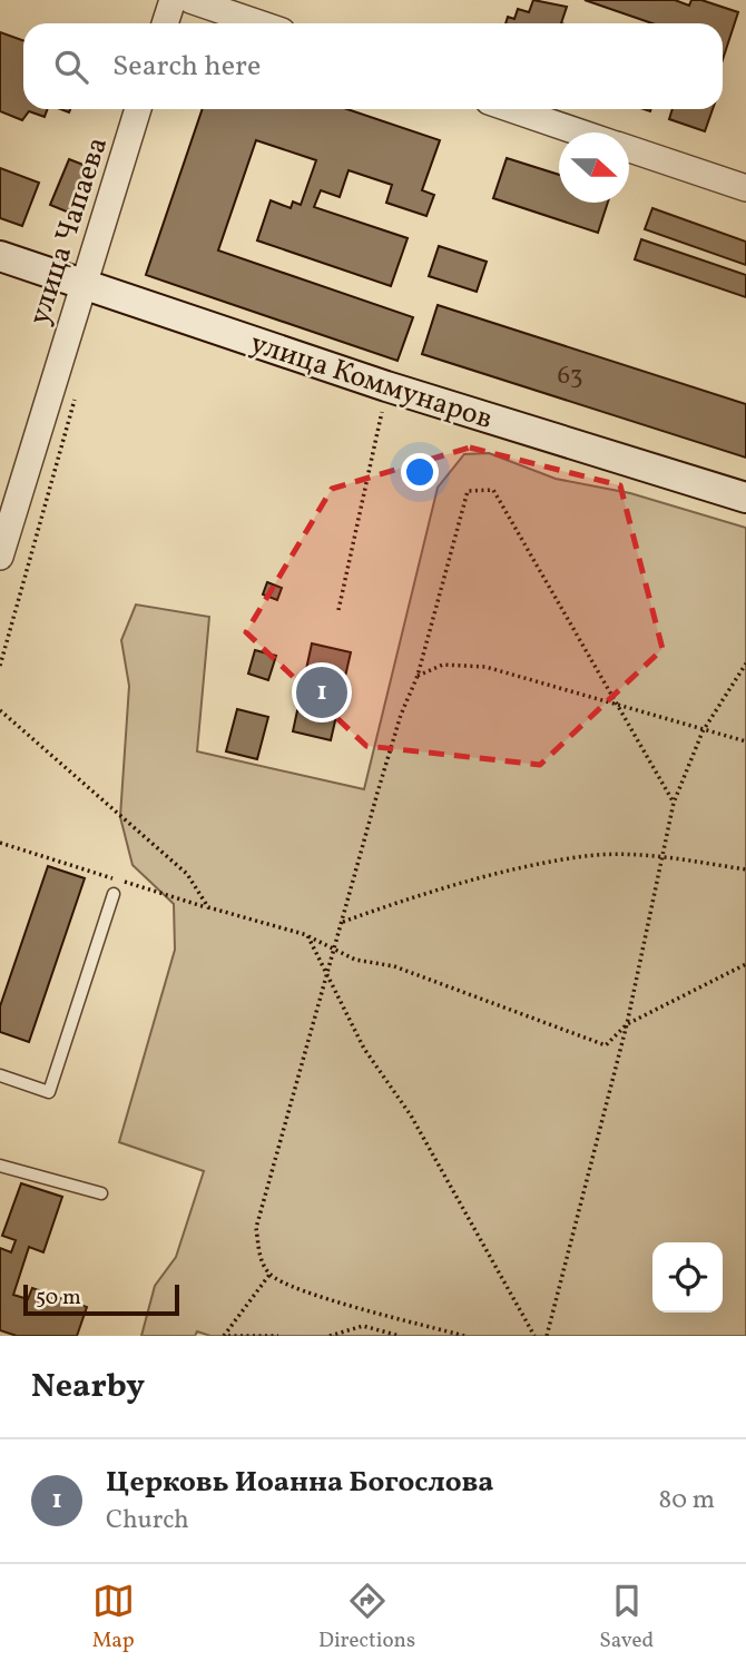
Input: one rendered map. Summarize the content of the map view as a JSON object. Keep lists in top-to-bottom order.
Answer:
{
  "streets": {
    "main road": ["улица Коммунаров"],
    "street": ["улица Чапаева"]
  },
  "crossings": [
    ["улица Чапаева", "улица Коммунаров"]
  ],
  "house_numbers": ["63"],
  "scale_bar": "50 m",
  "north": "right",
  "page": {
    "search": "Search here",
    "pins": "1",
    "scale": "50 m",
    "heading": "Nearby",
    "list": [
      {
        "mark": "1",
        "name": "Церковь Иоанна Богослова",
        "note": "Church",
        "value": "80 m"
      }
    ],
    "nav": ["Map", "Directions", "Saved"]
  }
}
